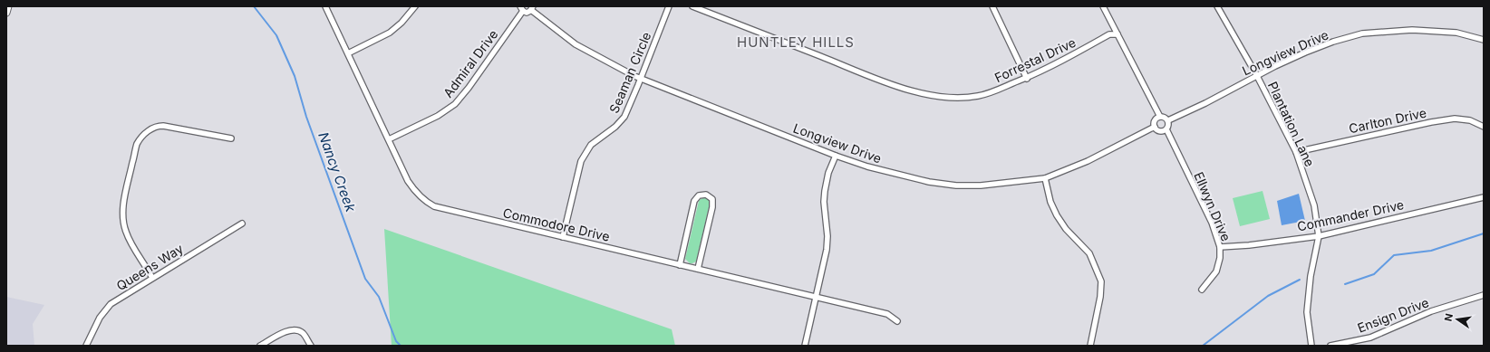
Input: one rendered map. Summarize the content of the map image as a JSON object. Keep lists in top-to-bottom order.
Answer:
{
  "streets": {
    "street": [
      "Longview Drive",
      "Forrestal Drive",
      "Admiral Drive",
      "Seaman Circle",
      "Carlton Drive",
      "Plantation Lane",
      "Ellwyn Drive",
      "Commander Drive",
      "Commodore Drive",
      "Queens Way",
      "Ensign Drive"
    ]
  },
  "crossings": [
    ["Longview Drive", "Seaman Circle"],
    ["Longview Drive", "Plantation Lane"],
    ["Longview Drive", "Ellwyn Drive"],
    ["Admiral Drive", "Commodore Drive"],
    ["Seaman Circle", "Commodore Drive"],
    ["Carlton Drive", "Plantation Lane"],
    ["Plantation Lane", "Commander Drive"],
    ["Ellwyn Drive", "Commander Drive"]
  ],
  "districts": ["HUNTLEY HILLS"],
  "water": ["Nancy Creek"],
  "north": "left"
}
